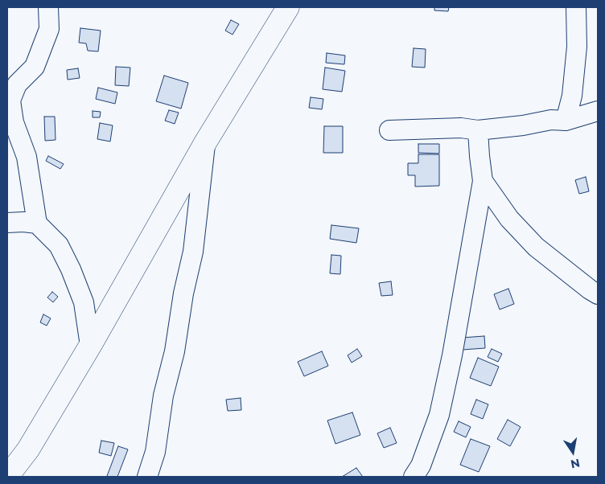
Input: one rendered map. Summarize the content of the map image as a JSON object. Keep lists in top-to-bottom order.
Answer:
{
  "north": "bottom"
}
